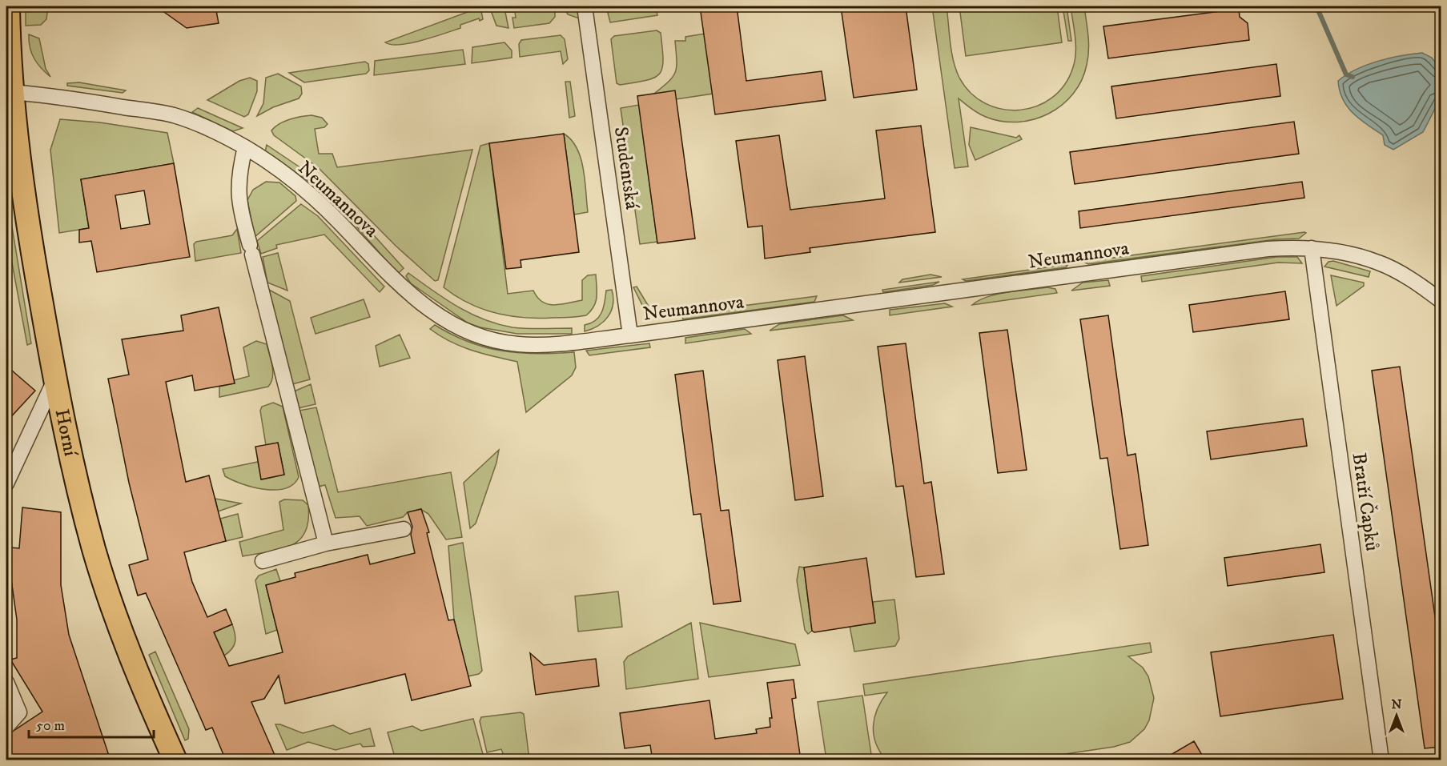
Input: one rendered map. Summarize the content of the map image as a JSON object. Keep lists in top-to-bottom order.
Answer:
{
  "streets": {
    "main road": ["Horní"],
    "street": ["Studentská", "Neumannova", "Bratří Čapků"]
  },
  "crossings": [
    ["Studentská", "Neumannova"],
    ["Neumannova", "Horní"],
    ["Neumannova", "Bratří Čapků"]
  ],
  "scale_bar": "50 m",
  "north": "top"
}
